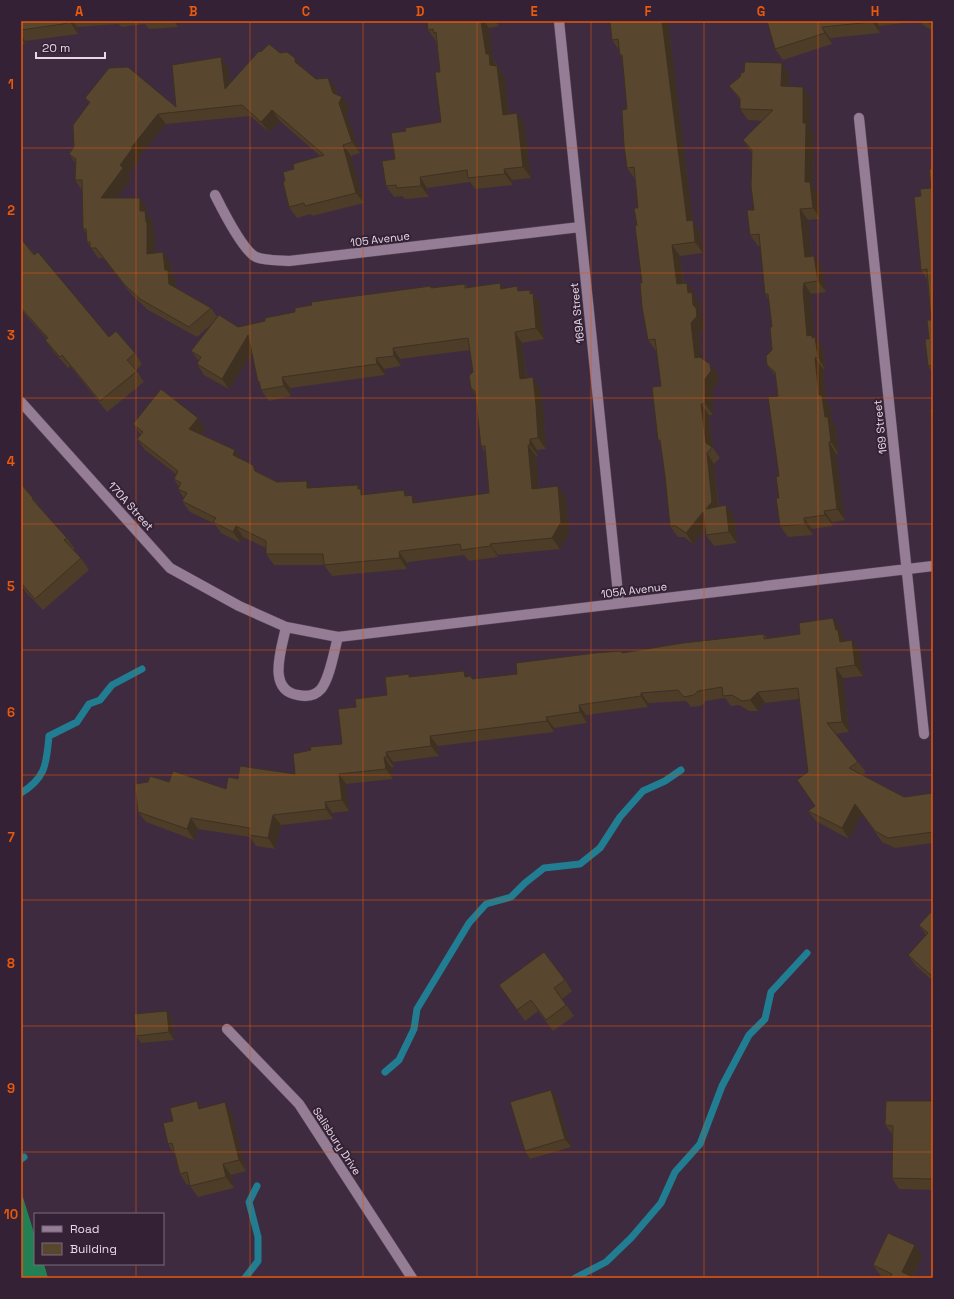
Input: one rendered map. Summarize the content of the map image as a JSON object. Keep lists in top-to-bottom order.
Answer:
{
  "streets": {
    "street": [
      "105 Avenue",
      "169A Street",
      "169 Street",
      "170A Street",
      "105A Avenue",
      "Salisbury Drive"
    ]
  },
  "crossings": [
    ["105 Avenue", "169A Street"],
    ["169A Street", "105A Avenue"],
    ["169 Street", "105A Avenue"],
    ["170A Street", "105A Avenue"]
  ],
  "legend": ["Road", "Building"],
  "scale_bar": "20 m",
  "grid": {
    "columns": [
      "A",
      "B",
      "C",
      "D",
      "E",
      "F",
      "G",
      "H"
    ],
    "rows": [
      "1",
      "2",
      "3",
      "4",
      "5",
      "6",
      "7",
      "8",
      "9",
      "10"
    ]
  }
}
